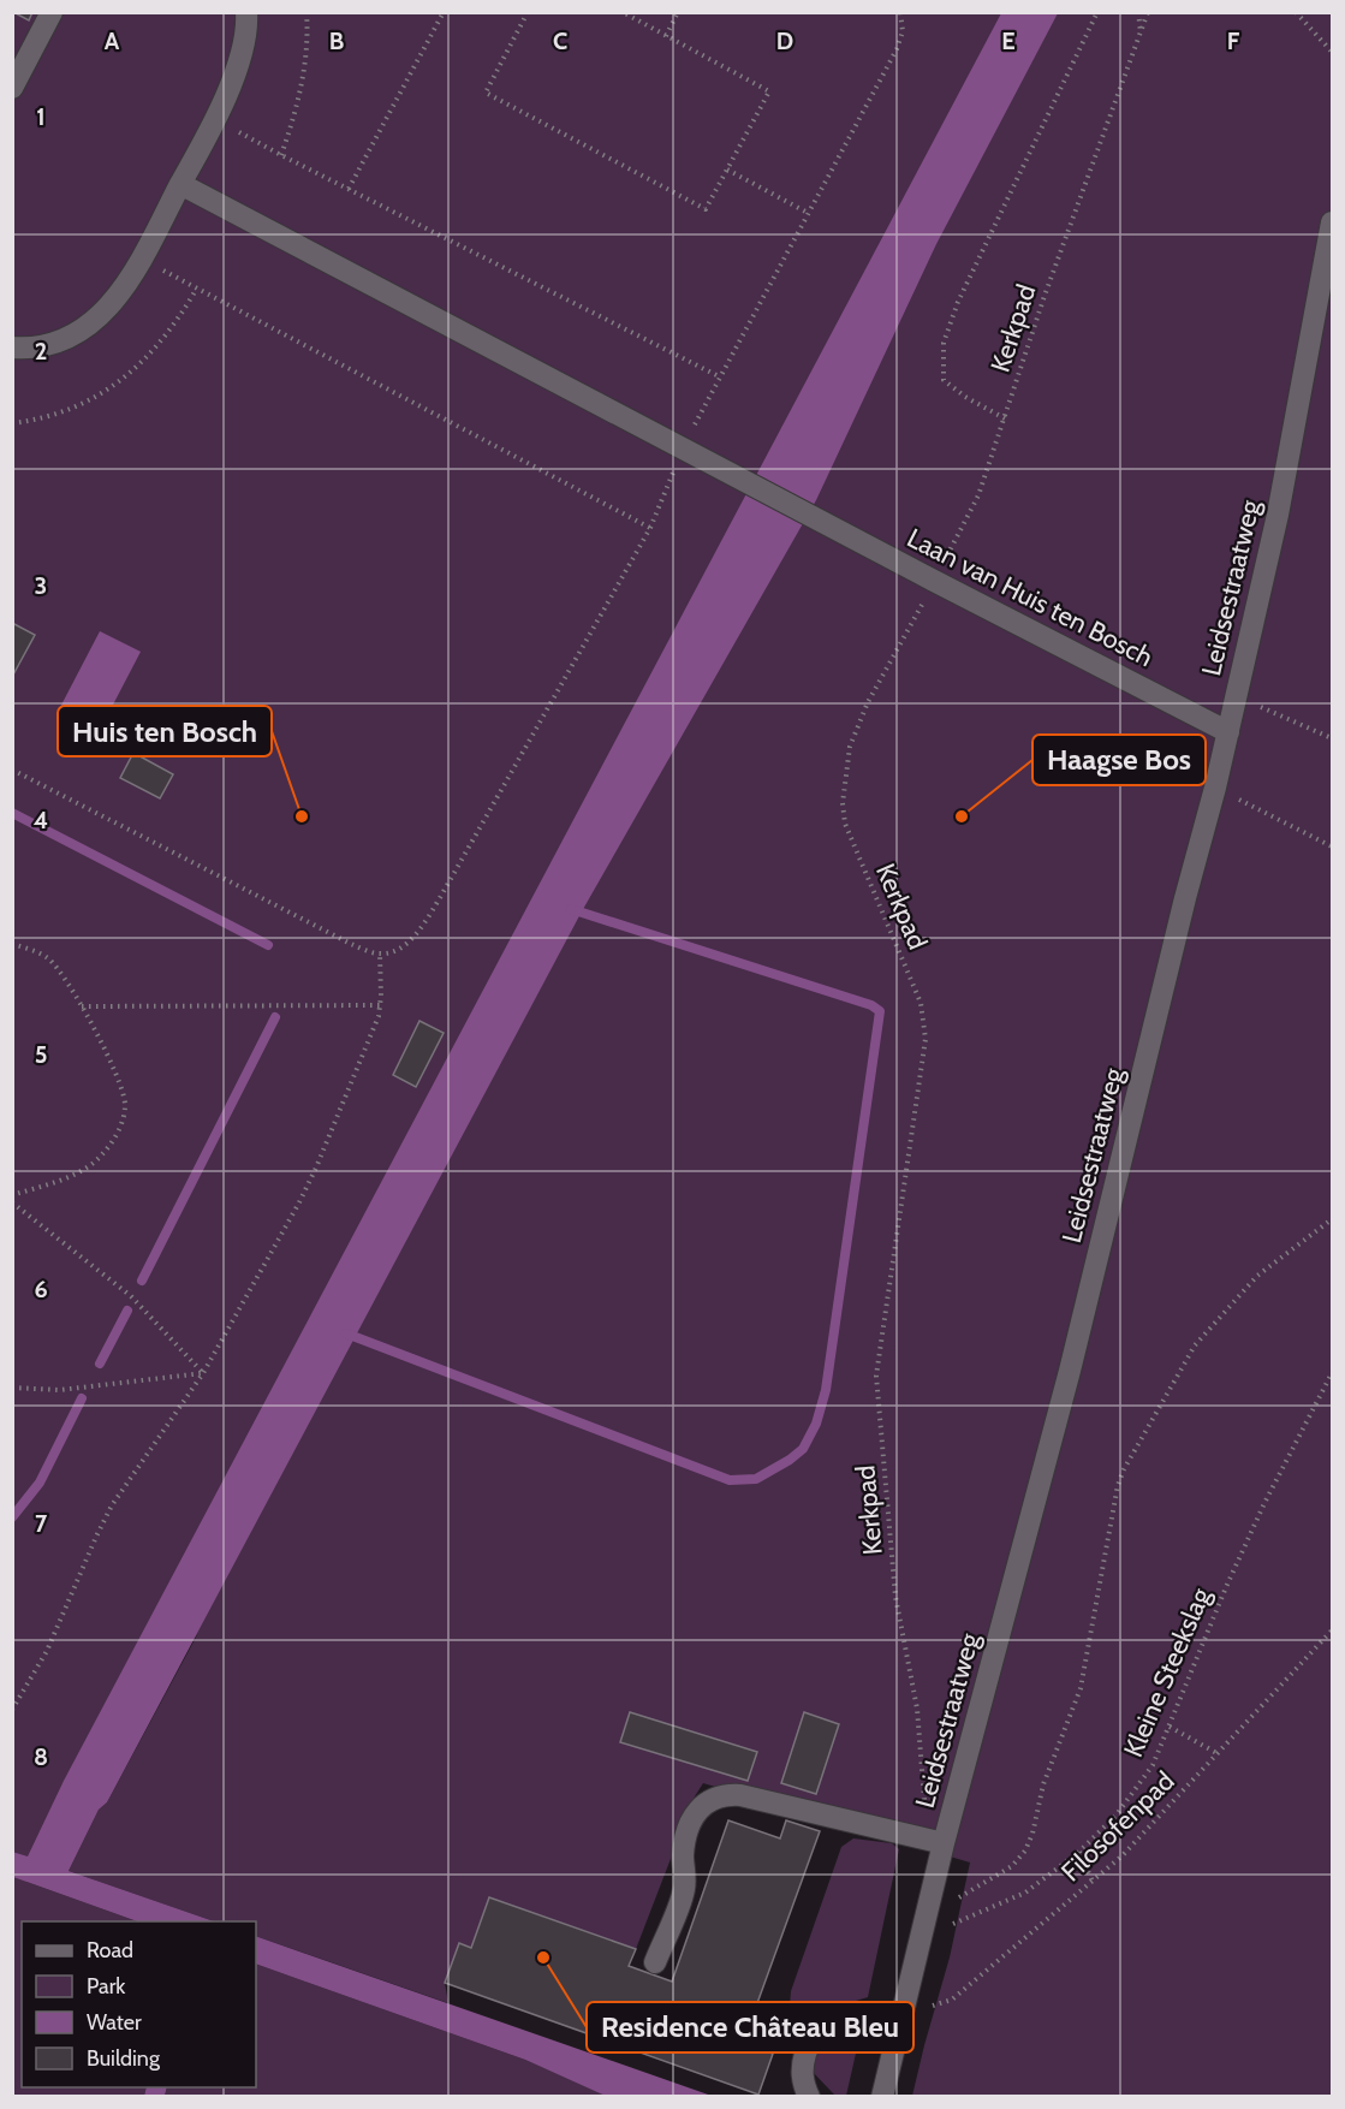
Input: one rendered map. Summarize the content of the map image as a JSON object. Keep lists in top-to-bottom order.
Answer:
{
  "streets": {
    "street": ["Leidsestraatweg", "Laan van Huis ten Bosch"],
    "path": ["Kerkpad", "Kleine Steekslag", "Filosofenpad"]
  },
  "crossings": [
    ["Kerkpad", "Leidsestraatweg"],
    ["Kerkpad", "Laan van Huis ten Bosch"],
    ["Leidsestraatweg", "Laan van Huis ten Bosch"],
    ["Leidsestraatweg", "Kleine Steekslag"],
    ["Leidsestraatweg", "Filosofenpad"]
  ],
  "places": ["Huis ten Bosch", "Haagse Bos", "Residence Château Bleu"],
  "legend": [
    "Road",
    "Park",
    "Water",
    "Building"
  ],
  "grid": {
    "columns": [
      "A",
      "B",
      "C",
      "D",
      "E",
      "F"
    ],
    "rows": [
      "1",
      "2",
      "3",
      "4",
      "5",
      "6",
      "7",
      "8"
    ]
  }
}
